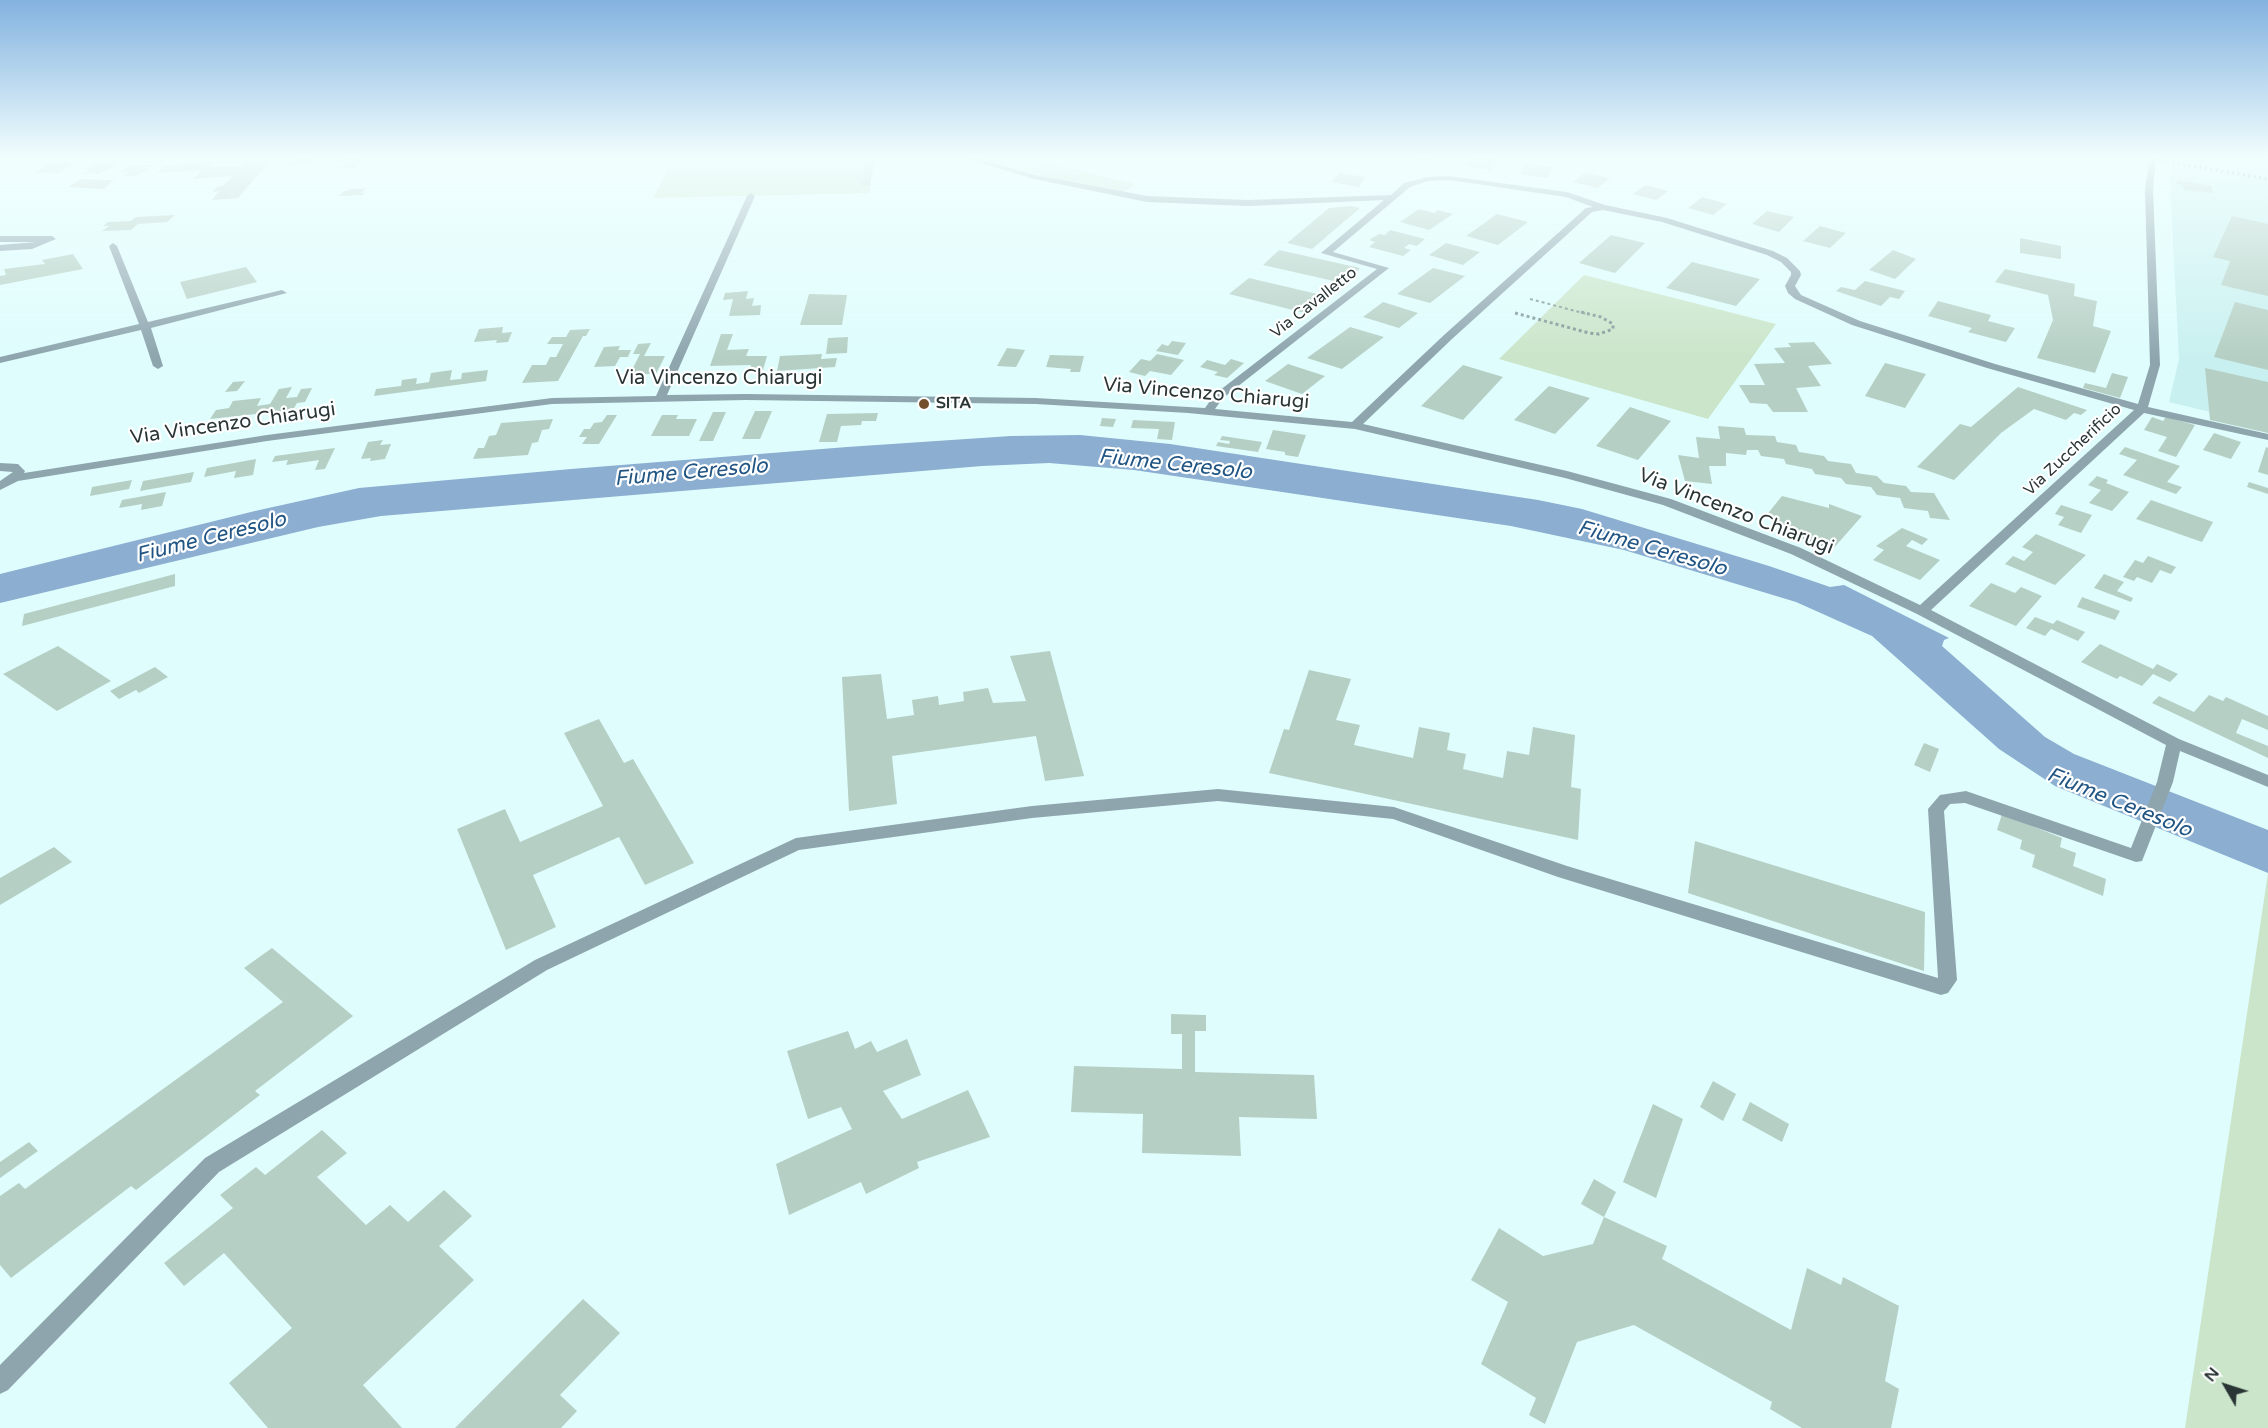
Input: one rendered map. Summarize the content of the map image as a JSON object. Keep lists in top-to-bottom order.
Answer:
{
  "streets": {
    "street": ["Via Cavalletto", "Via Vincenzo Chiarugi", "Via Zuccherificio"]
  },
  "crossings": [
    ["Via Cavalletto", "Via Vincenzo Chiarugi"],
    ["Via Cavalletto", "Via Zuccherificio"],
    ["Via Vincenzo Chiarugi", "Via Zuccherificio"]
  ],
  "water": ["Fiume Ceresolo"],
  "places": ["SITA"],
  "north": "top left"
}
